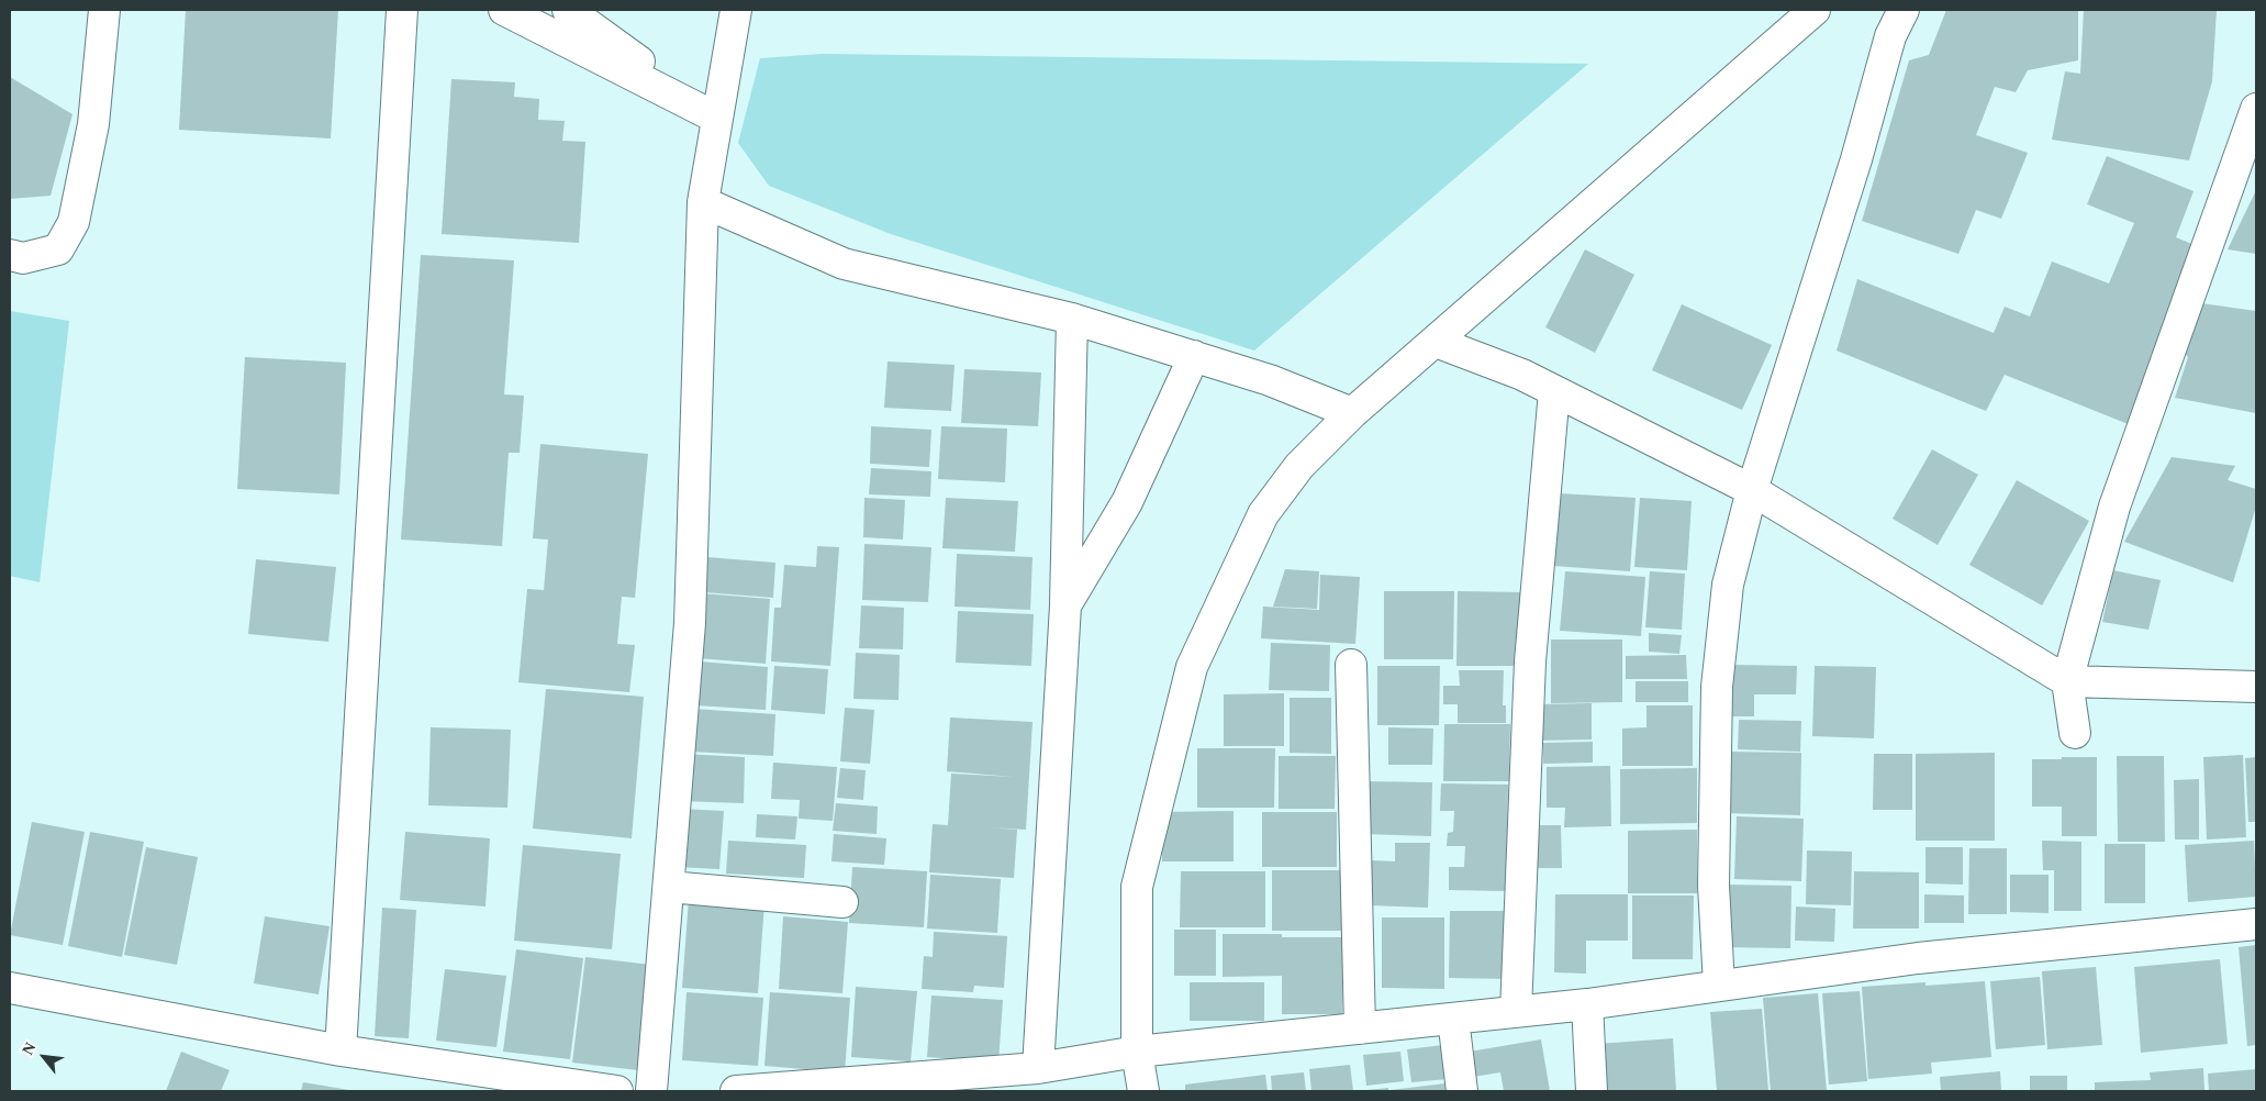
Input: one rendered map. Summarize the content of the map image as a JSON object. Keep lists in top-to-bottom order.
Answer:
{
  "north": "top left"
}
